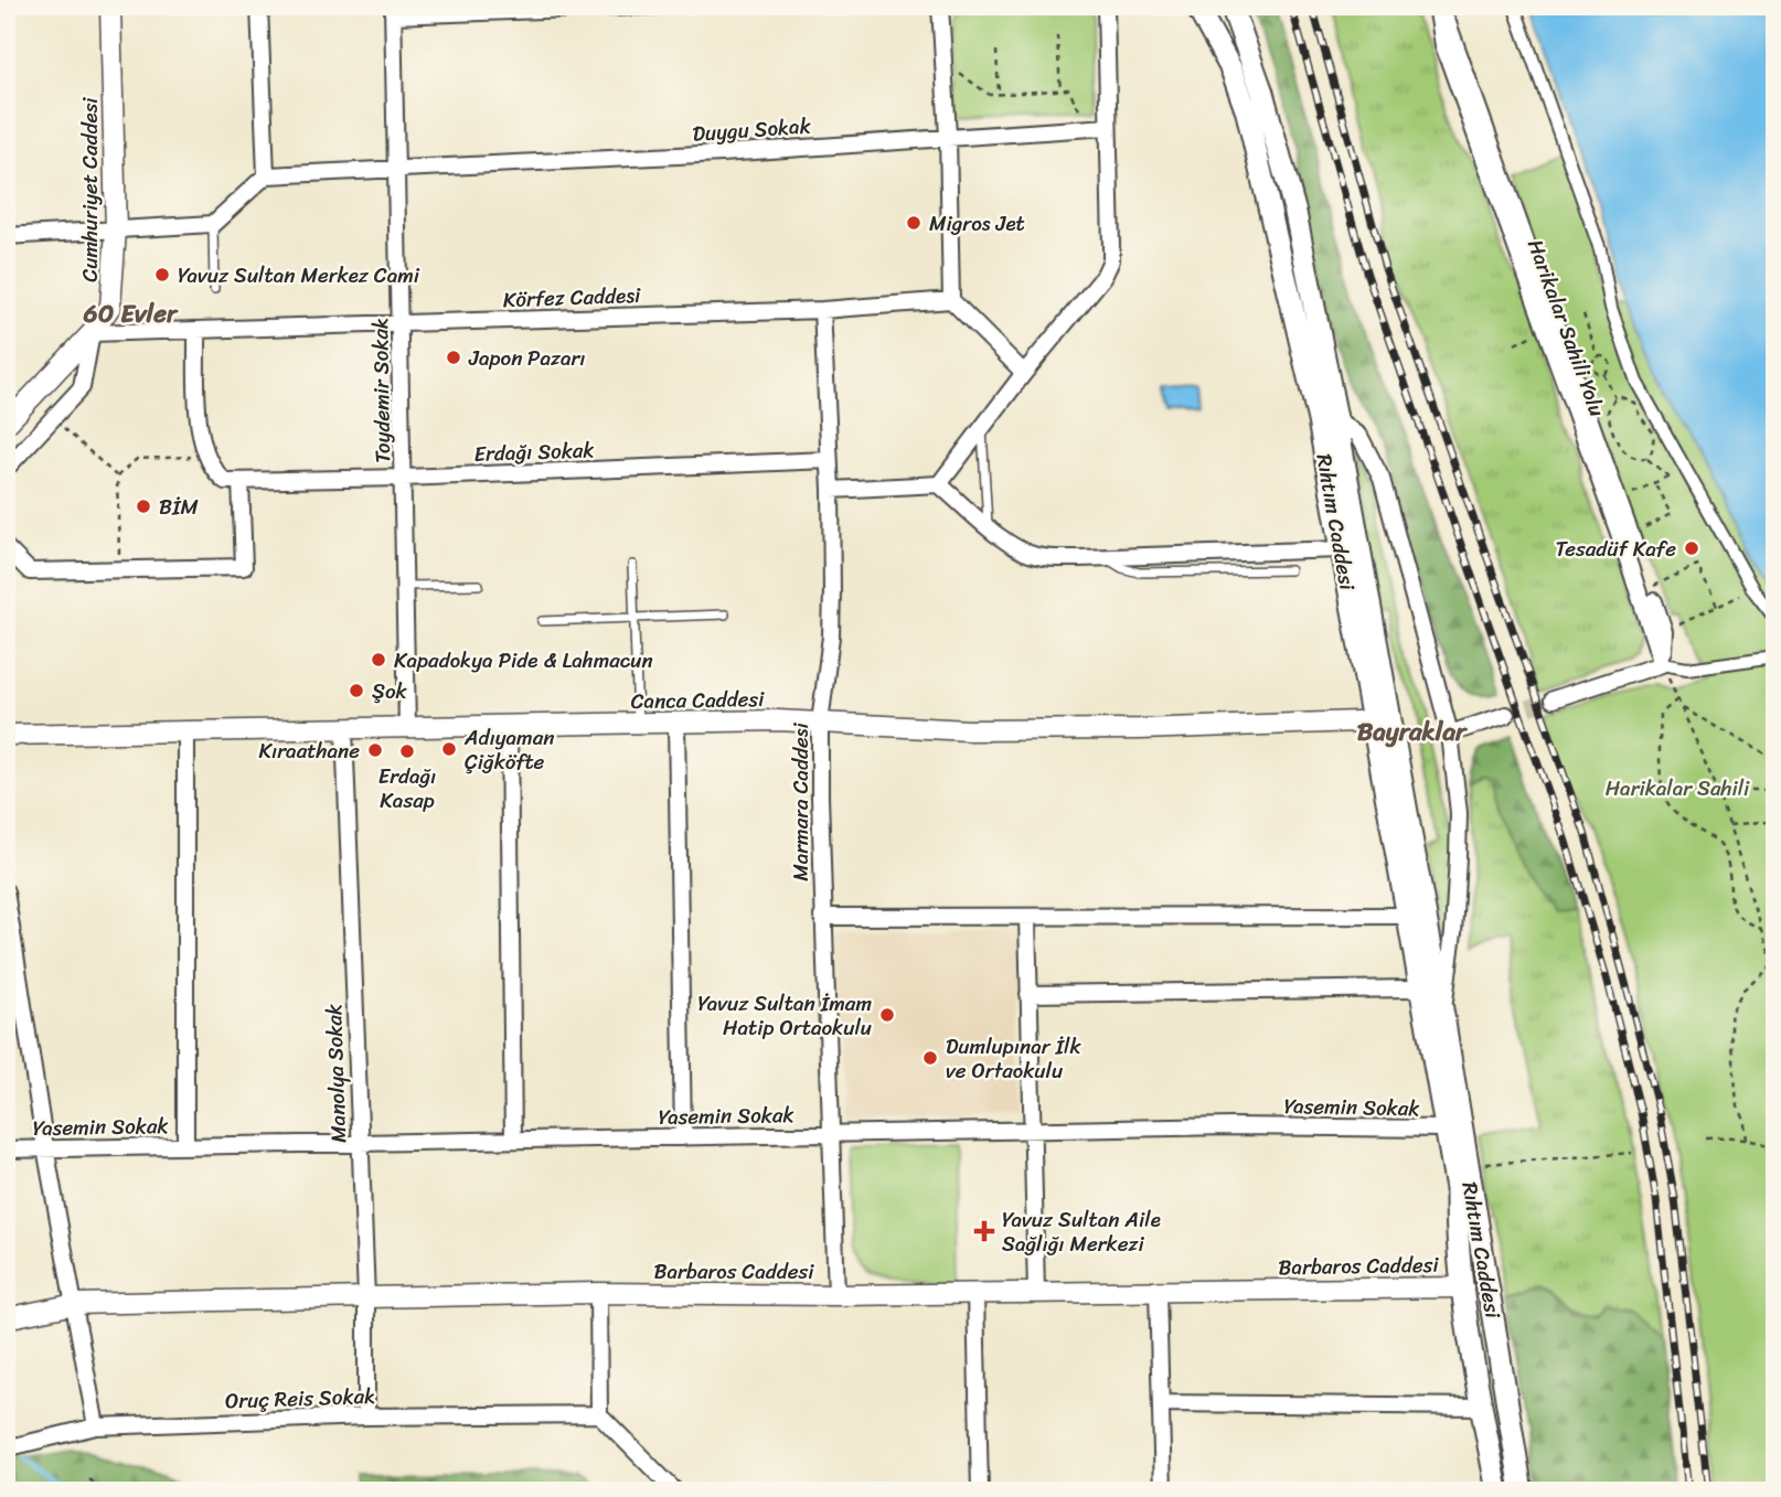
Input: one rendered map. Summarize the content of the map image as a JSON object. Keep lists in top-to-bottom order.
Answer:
{
  "streets": {
    "main road": ["Rıhtım Caddesi"],
    "street": [
      "Duygu Sokak",
      "Cumhuriyet Caddesi",
      "Körfez Caddesi",
      "Harikalar Sahili Yolu",
      "Toydemir Sokak",
      "Erdağı Sokak",
      "Canca Caddesi",
      "Marmara Caddesi",
      "Manolya Sokak",
      "Yasemin Sokak",
      "Barbaros Caddesi",
      "Oruç Reis Sokak"
    ]
  },
  "crossings": [
    ["Duygu Sokak", "Toydemir Sokak"],
    ["Cumhuriyet Caddesi", "Körfez Caddesi"],
    ["Körfez Caddesi", "Toydemir Sokak"],
    ["Körfez Caddesi", "Marmara Caddesi"],
    ["Toydemir Sokak", "Erdağı Sokak"],
    ["Toydemir Sokak", "Canca Caddesi"],
    ["Erdağı Sokak", "Marmara Caddesi"],
    ["Rıhtım Caddesi", "Canca Caddesi"],
    ["Rıhtım Caddesi", "Yasemin Sokak"],
    ["Rıhtım Caddesi", "Barbaros Caddesi"],
    ["Canca Caddesi", "Marmara Caddesi"],
    ["Canca Caddesi", "Manolya Sokak"],
    ["Marmara Caddesi", "Yasemin Sokak"],
    ["Marmara Caddesi", "Barbaros Caddesi"],
    ["Manolya Sokak", "Yasemin Sokak"],
    ["Manolya Sokak", "Barbaros Caddesi"],
    ["Manolya Sokak", "Oruç Reis Sokak"]
  ],
  "districts": ["60 Evler", "Bayraklar"],
  "parks": ["Harikalar Sahili"],
  "places": {
    "other": [
      "Migros Jet",
      "Yavuz Sultan Merkez Cami",
      "Japon Pazarı",
      "BİM",
      "Tesadüf Kafe",
      "Kapadokya Pide & Lahmacun",
      "Şok",
      "Adıyaman Çiğköfte",
      "Kıraathane",
      "Erdağı Kasap",
      "Yavuz Sultan İmam Hatip Ortaokulu",
      "Dumlupınar İlk ve Ortaokulu"
    ],
    "health": ["Yavuz Sultan Aile Sağlığı Merkezi"]
  }
}
